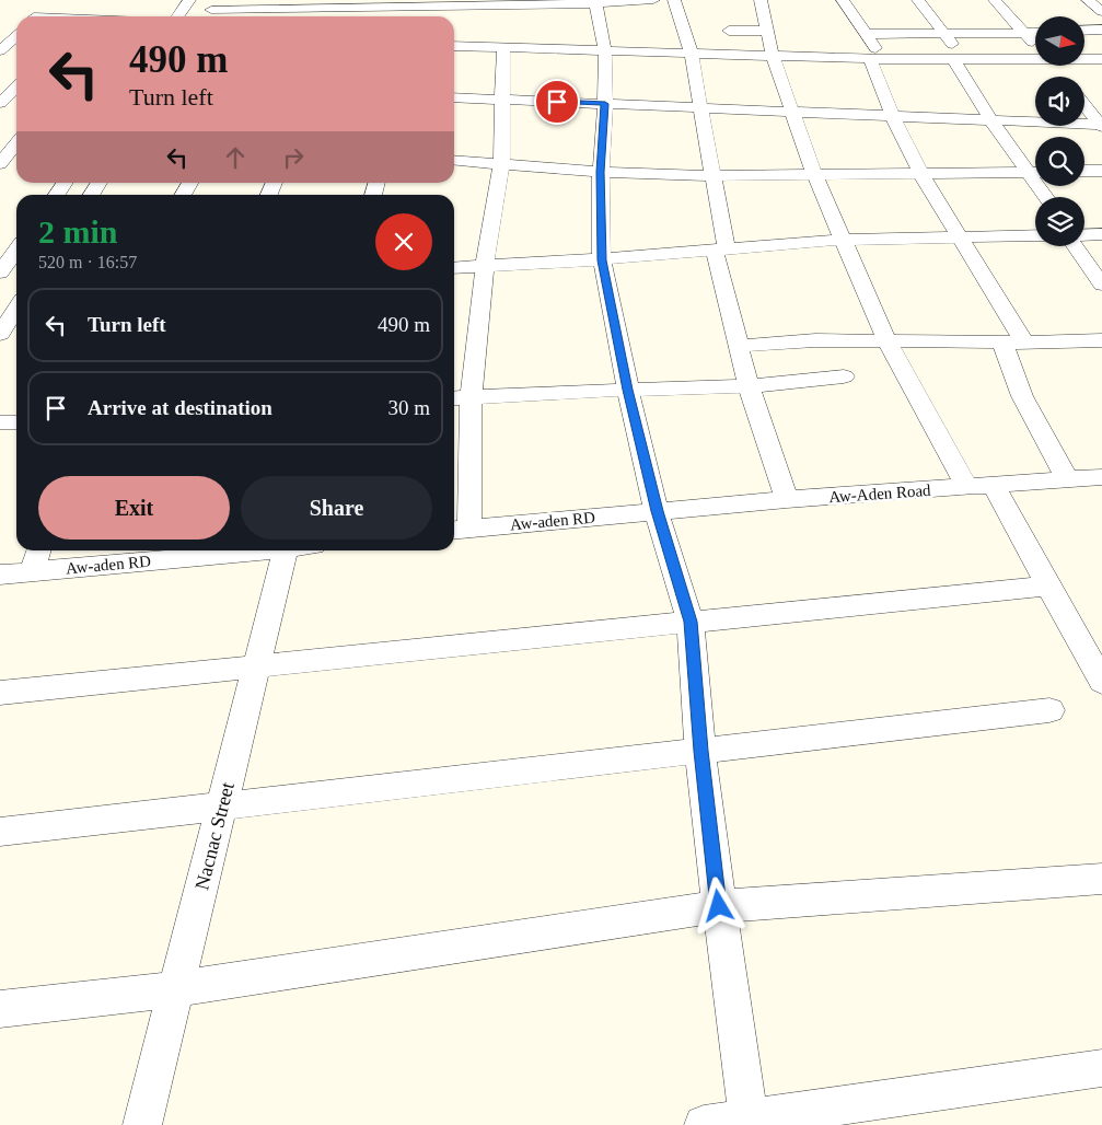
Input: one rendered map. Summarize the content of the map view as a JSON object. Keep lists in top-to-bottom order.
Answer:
{
  "streets": {
    "street": ["Aw-Aden Road", "Aw-aden RD", "Nacnac Street"]
  },
  "crossings": [
    ["Aw-Aden Road", "Aw-aden RD"]
  ],
  "north": "right",
  "page": {
    "turn": ["490 m", "Turn left"],
    "heading": ["2 min", "520 m · 16:57"],
    "list": [
      {
        "name": "Turn left",
        "value": "490 m"
      },
      {
        "name": "Arrive at destination",
        "value": "30 m"
      }
    ],
    "buttons": ["Exit", "Share"]
  }
}
